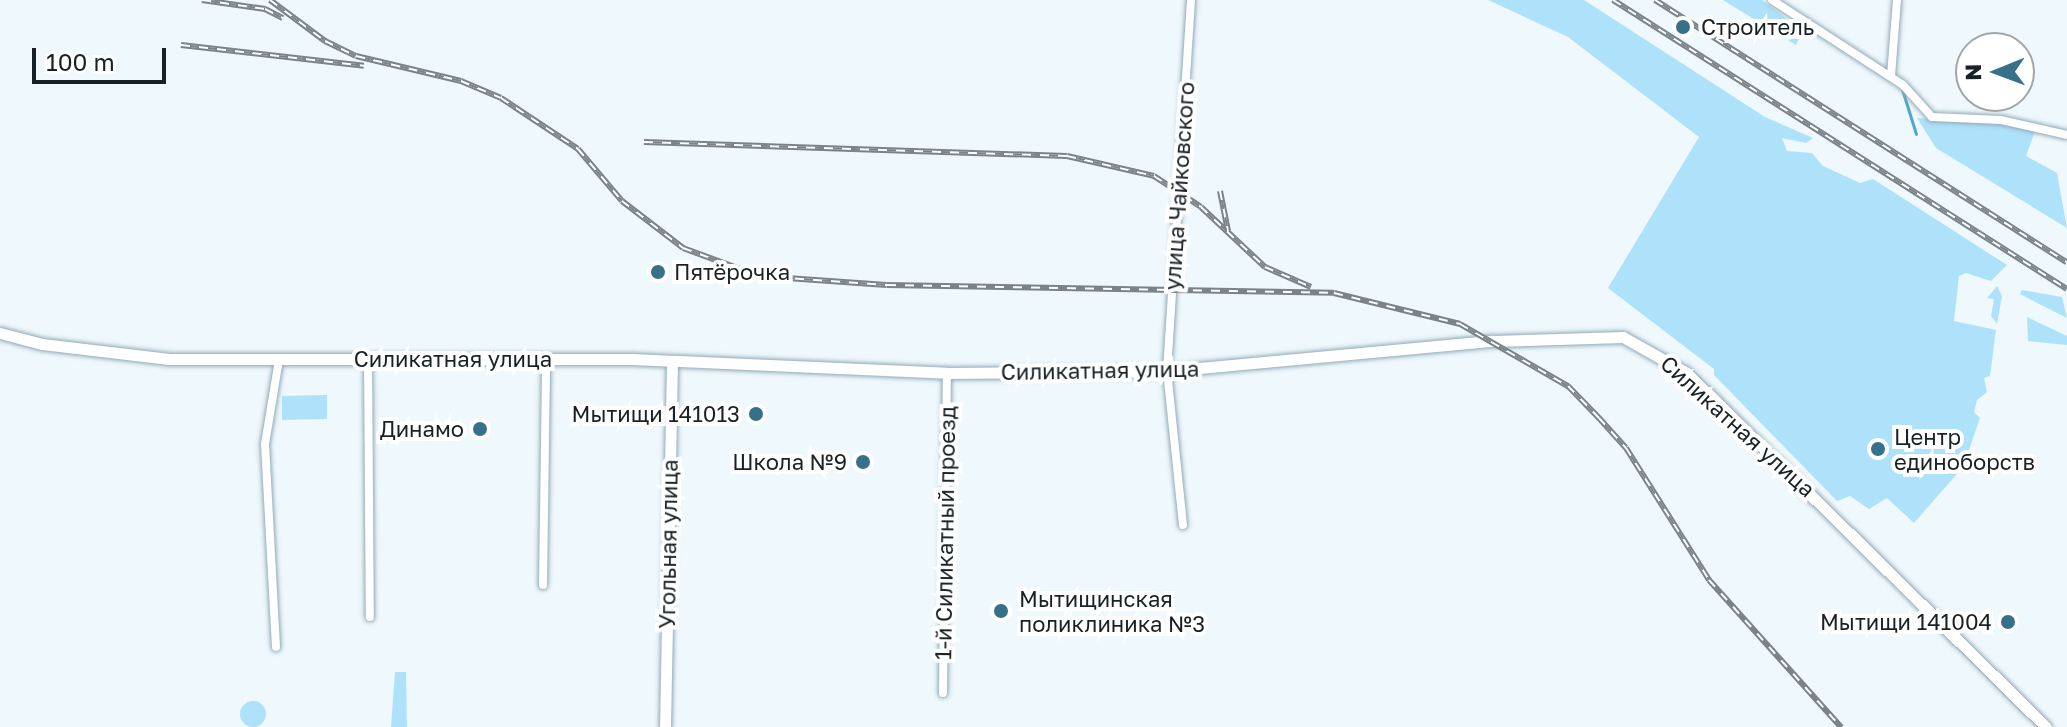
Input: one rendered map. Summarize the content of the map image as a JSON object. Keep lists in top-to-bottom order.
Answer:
{
  "streets": {
    "street": [
      "улица Чайковского",
      "Силикатная улица",
      "1-й Силикатный проезд",
      "Угольная улица"
    ]
  },
  "crossings": [
    ["улица Чайковского", "Силикатная улица"],
    ["Силикатная улица", "1-й Силикатный проезд"],
    ["Силикатная улица", "Угольная улица"]
  ],
  "places": [
    "Строитель",
    "Пятёрочка",
    "Мытищи 141013",
    "Динамо",
    "Центр единоборств",
    "Школа №9",
    "Мытищинская поликлиника №3",
    "Мытищи 141004"
  ],
  "scale_bar": "100 m",
  "north": "left"
}
